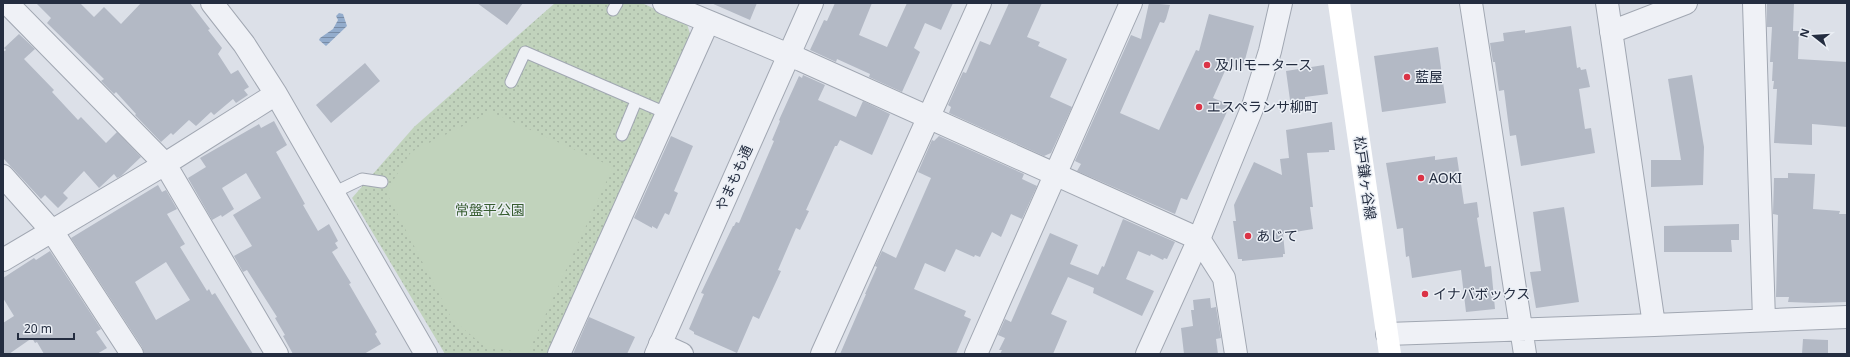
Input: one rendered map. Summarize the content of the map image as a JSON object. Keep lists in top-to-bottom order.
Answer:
{
  "streets": {
    "main road": ["松戸鎌ヶ谷線"],
    "street": ["やまもも通"]
  },
  "parks": ["常盤平公園"],
  "places": [
    "及川モータース",
    "藍屋",
    "エスペランサ柳町",
    "AOKI",
    "あじて",
    "イナバボックス"
  ],
  "scale_bar": "20 m",
  "north": "left"
}
